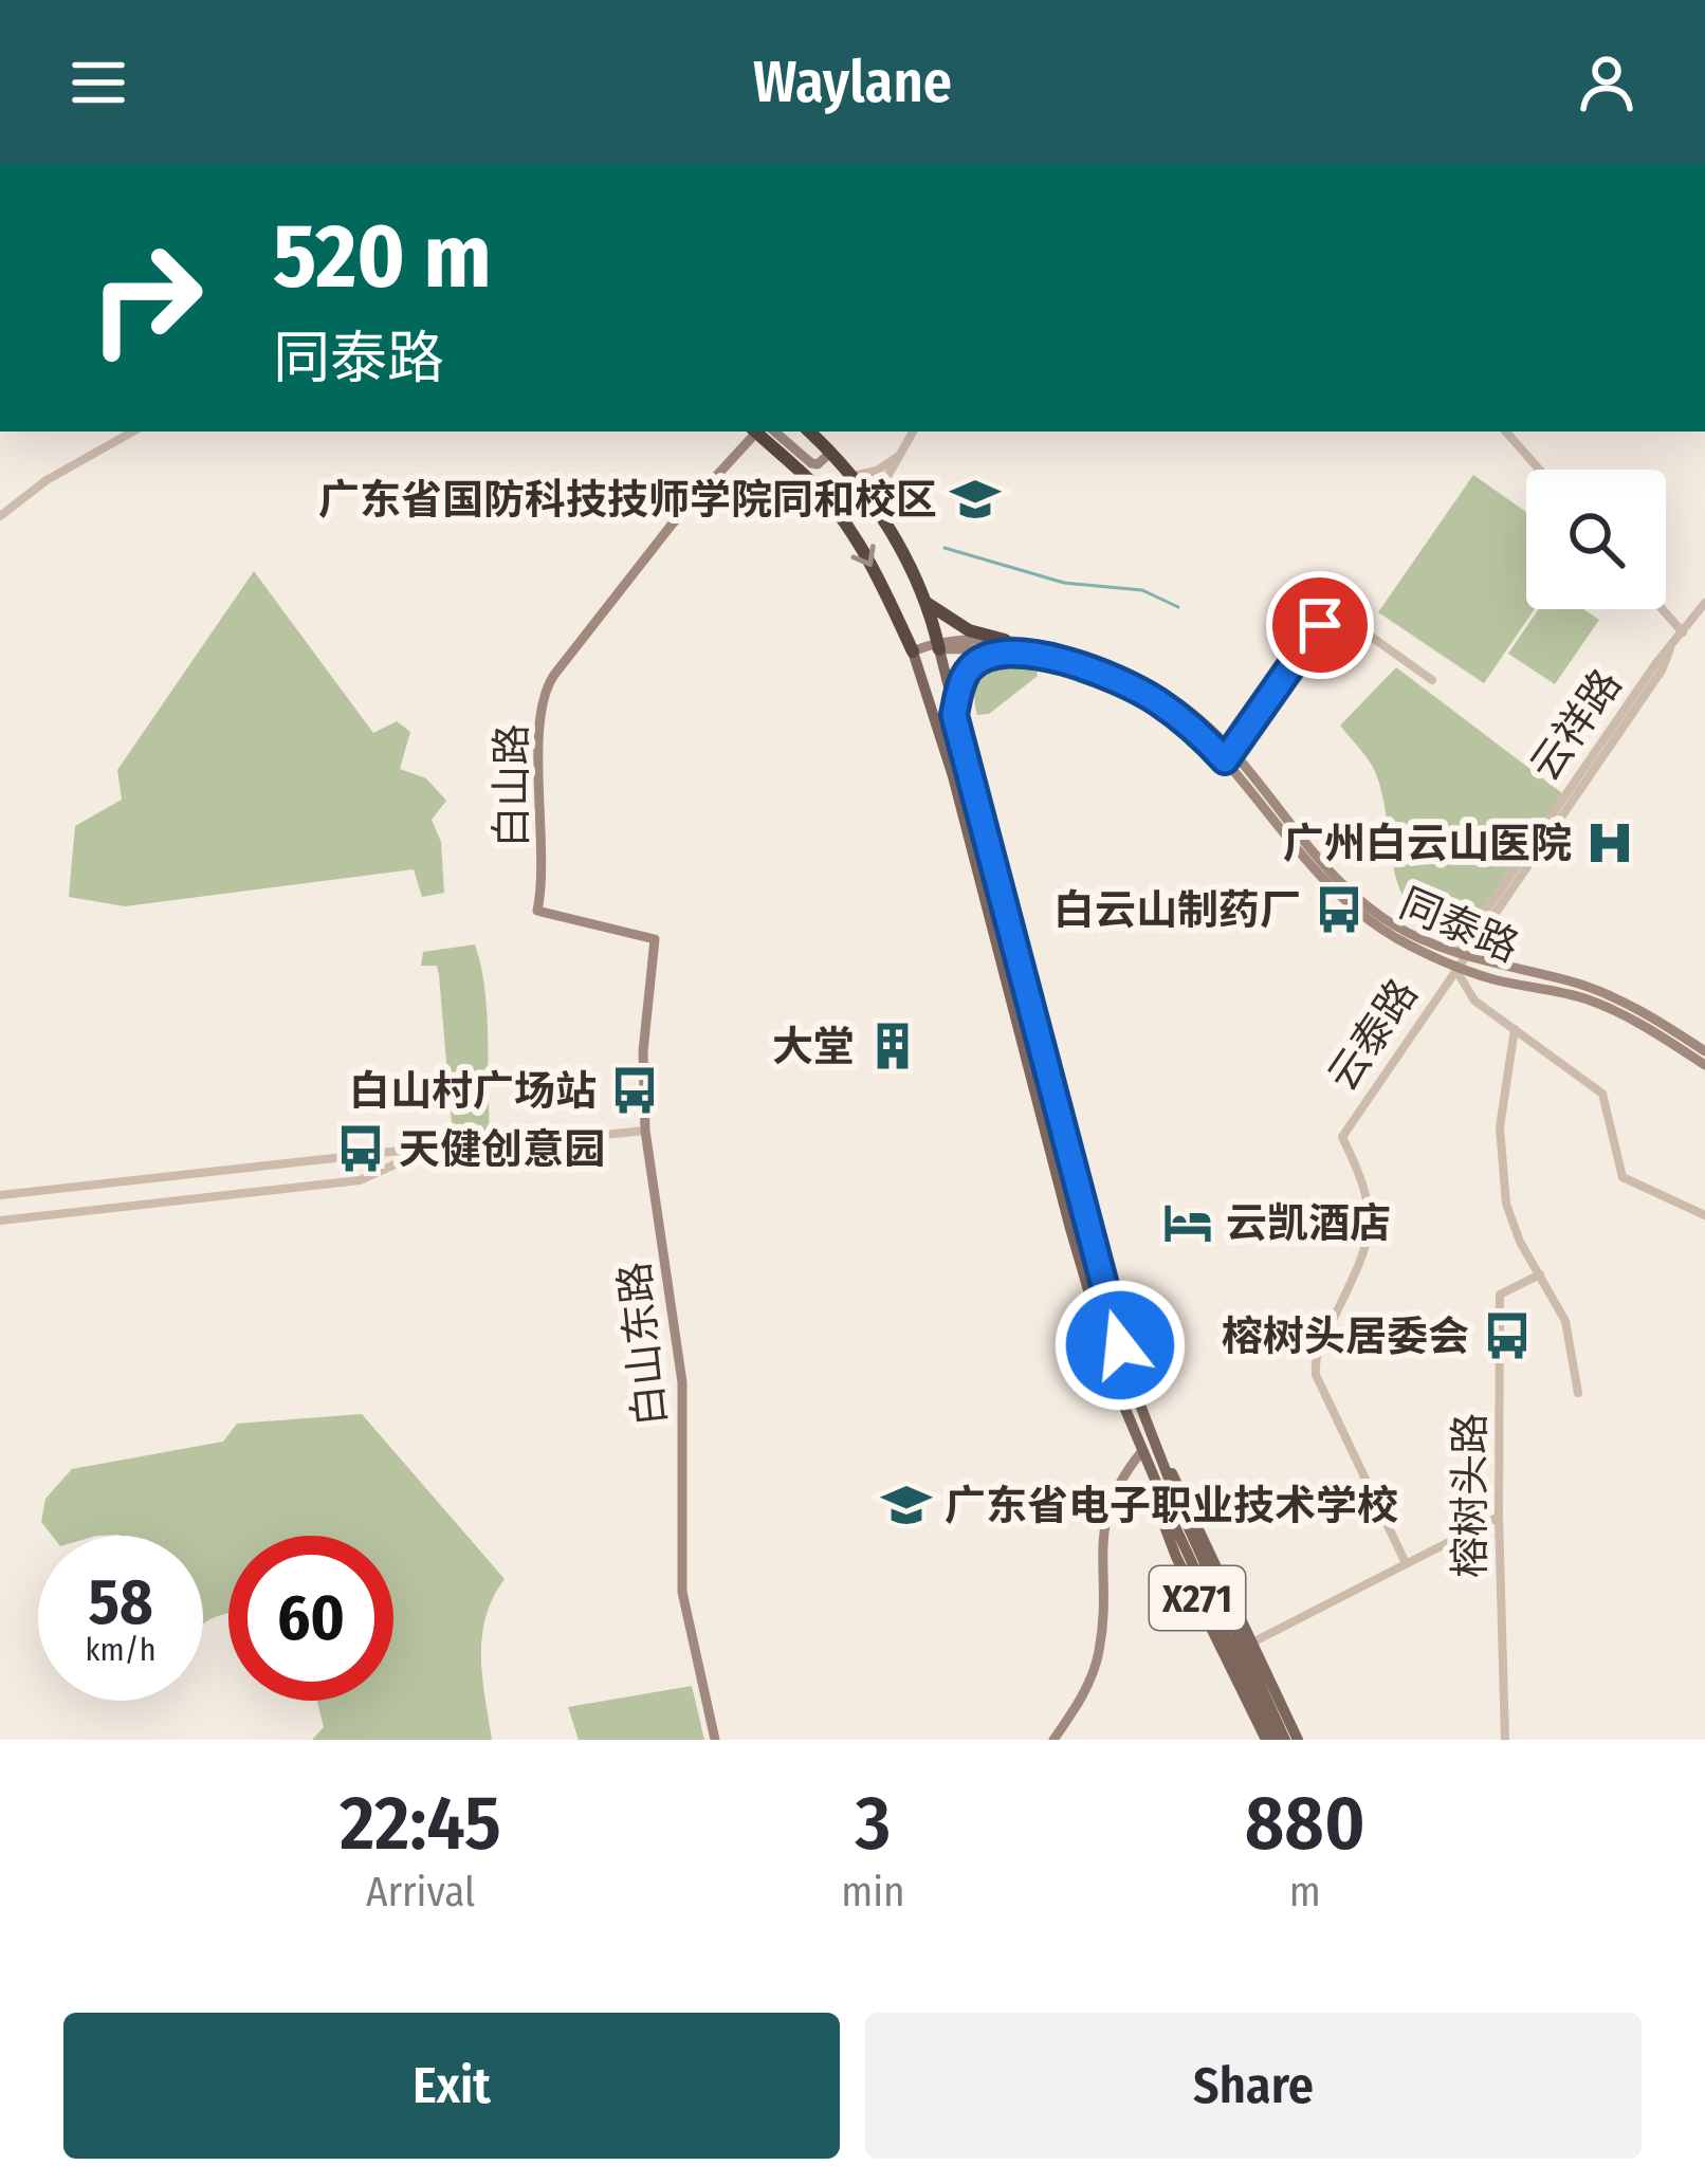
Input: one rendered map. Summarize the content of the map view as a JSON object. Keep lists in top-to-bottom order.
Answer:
{
  "streets": {
    "highway": ["X271"],
    "street": [
      "云祥路",
      "白山路",
      "同泰路",
      "云泰路",
      "白山东路",
      "榕树头路"
    ]
  },
  "crossings": [
    ["云祥路", "同泰路"],
    ["云祥路", "云泰路"],
    ["白山路", "白山东路"],
    ["同泰路", "云泰路"],
    ["同泰路", "X271"]
  ],
  "places": {
    "school or university": ["广东省国防科技技师学院同和校区", "广东省电子职业技术学校"],
    "hospital": ["广州白云山医院"],
    "bus stop": [
      "白云山制药厂",
      "白山村广场站",
      "天健创意园",
      "榕树头居委会"
    ],
    "building": ["大堂"],
    "hotel": ["云凯酒店"]
  },
  "page": {
    "header": "Waylane",
    "turn": ["520 m", "同泰路"],
    "speed": "58 km/h",
    "limit": "60",
    "eta": [
      "22:45",
      "Arrival",
      "3",
      "min",
      "880",
      "m"
    ],
    "buttons": ["Exit", "Share"]
  }
}
